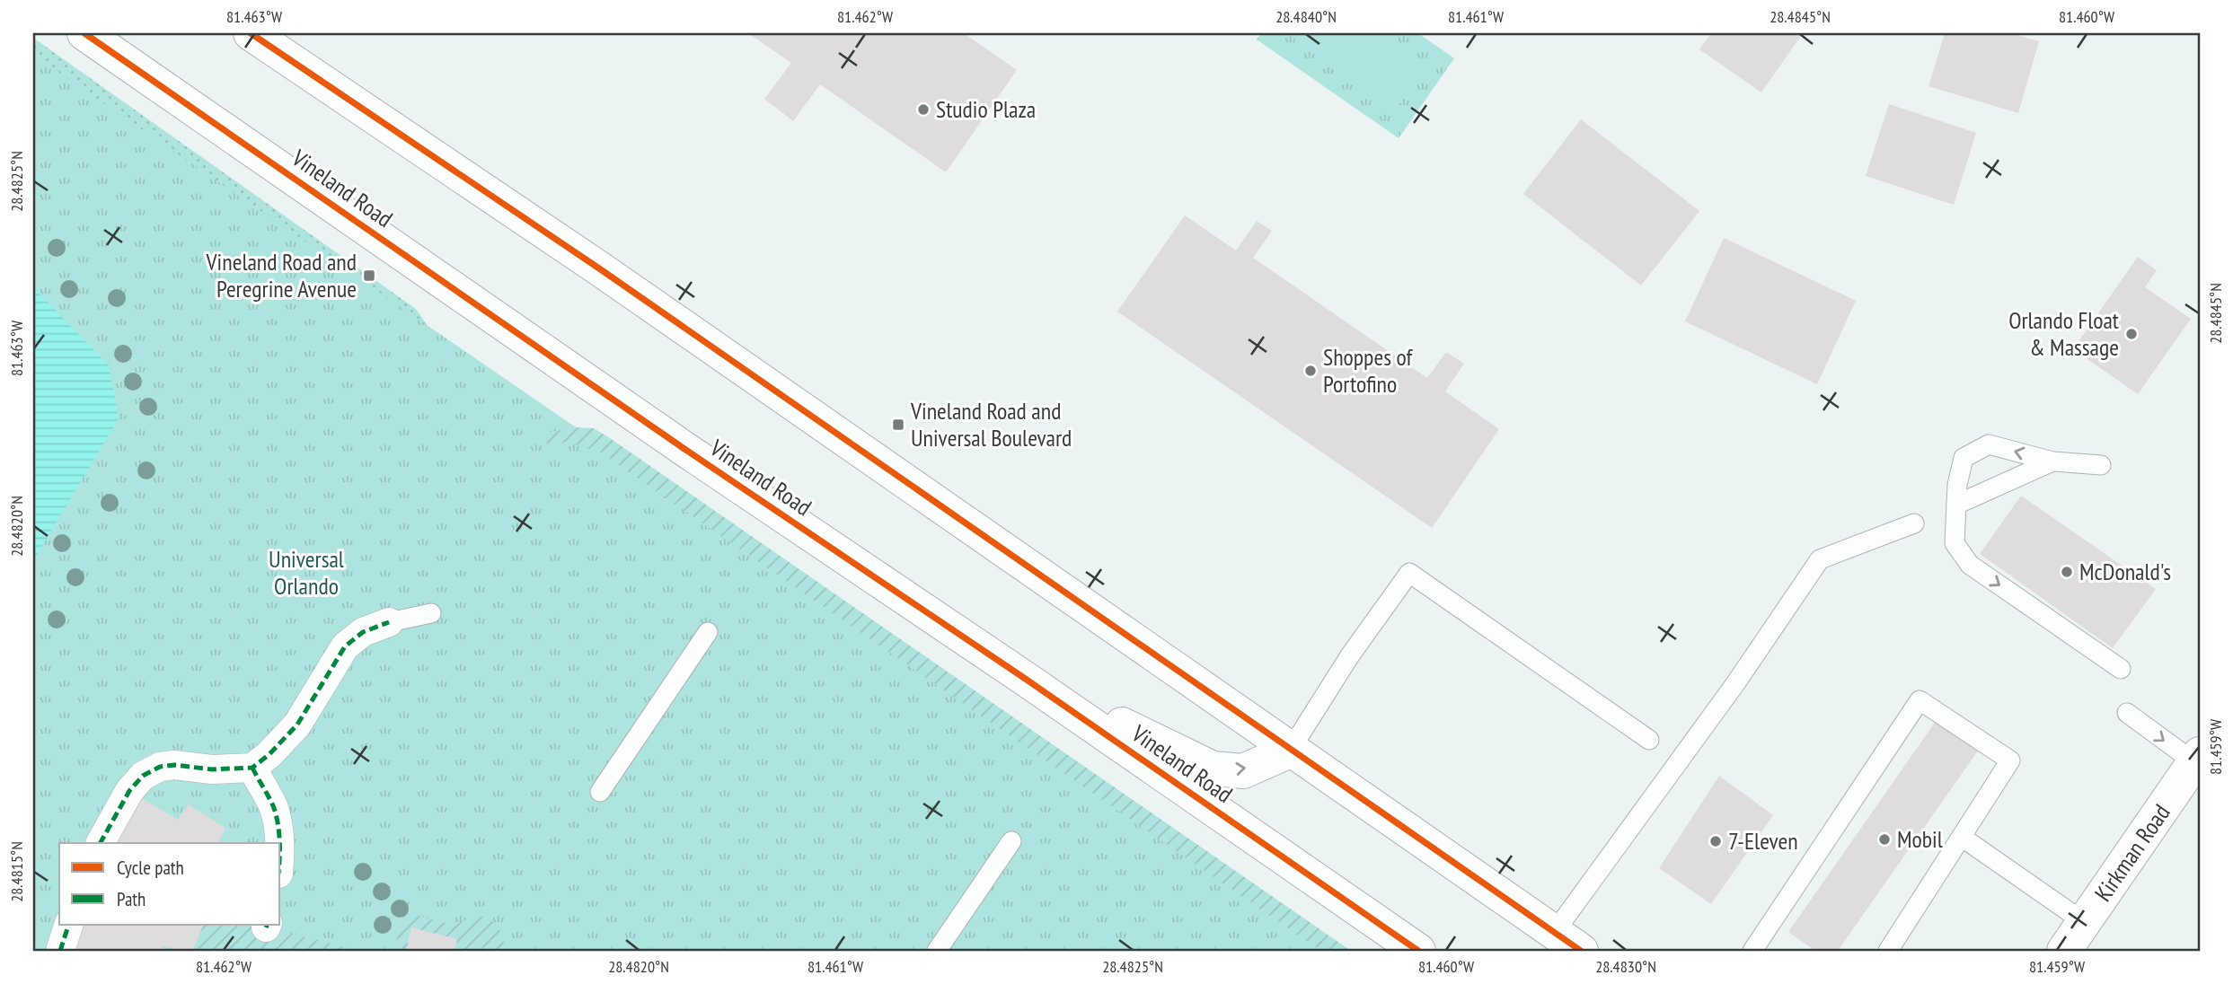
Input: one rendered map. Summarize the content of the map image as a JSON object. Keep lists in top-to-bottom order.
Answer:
{
  "streets": {
    "main road": ["Vineland Road", "Kirkman Road"]
  },
  "parks": ["Universal Orlando"],
  "places": {
    "other": [
      "Studio Plaza",
      "Orlando Float & Massage",
      "Shoppes of Portofino",
      "McDonald's",
      "Mobil",
      "7-Eleven"
    ],
    "transit": ["Vineland Road and Peregrine Avenue", "Vineland Road and Universal Boulevard"]
  },
  "legend": ["Cycle path", "Path"],
  "coordinates": [
    "81.463°W",
    "81.462°W",
    "28.4840°N",
    "81.461°W",
    "28.4845°N",
    "81.460°W",
    "28.4825°N",
    "28.4820°N",
    "81.459°W",
    "28.4815°N",
    "28.4830°N"
  ]
}
